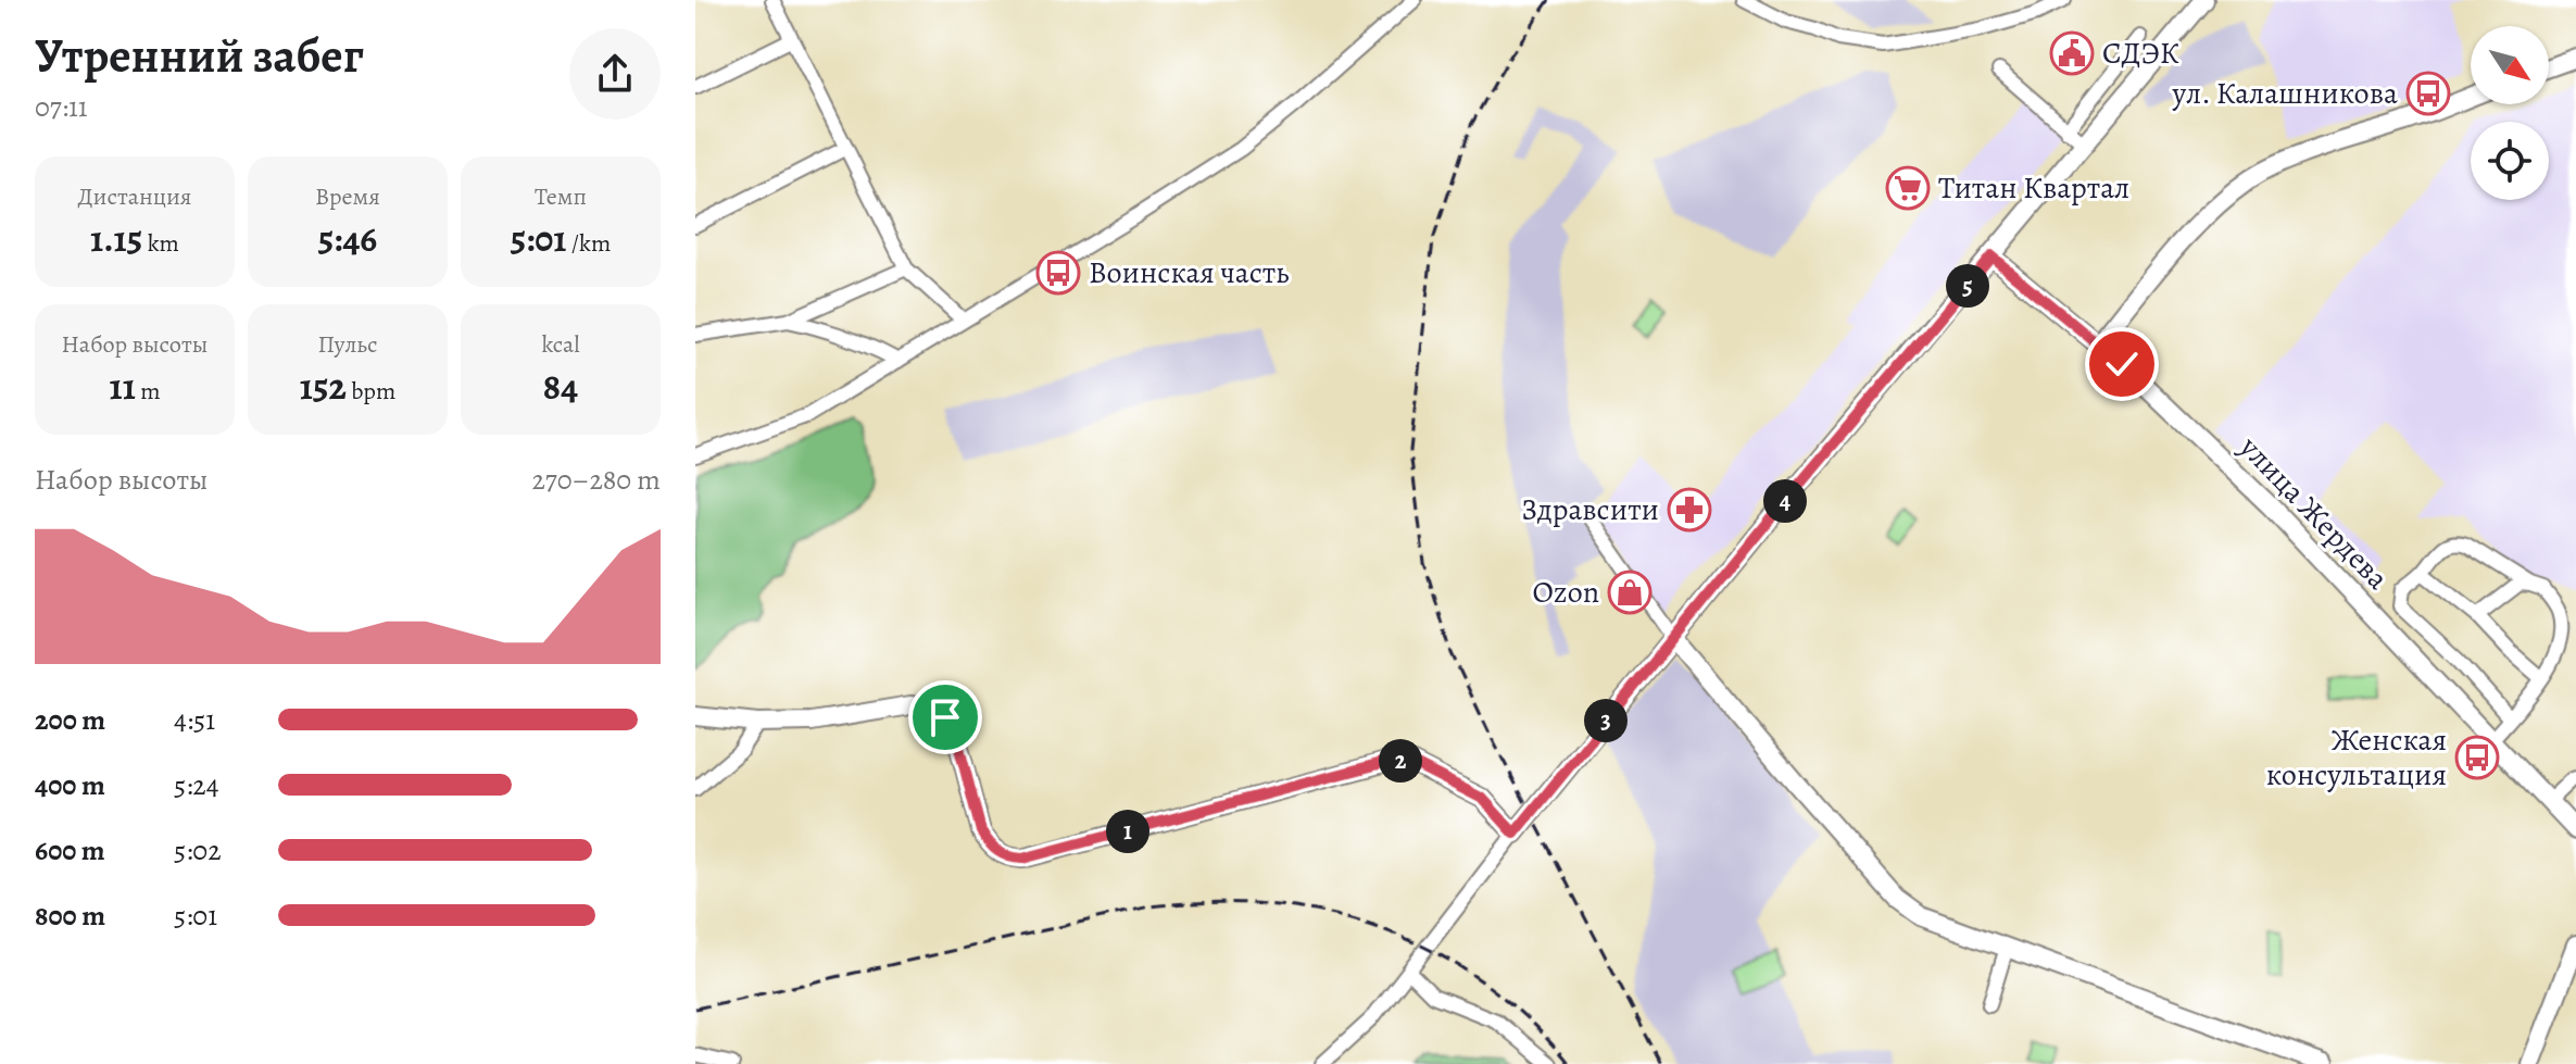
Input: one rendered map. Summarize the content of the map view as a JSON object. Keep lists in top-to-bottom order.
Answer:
{
  "streets": {
    "main road": ["улица Жердева"]
  },
  "places": {
    "public building": ["СДЭК"],
    "bus stop": ["ул. Калашникова", "Воинская часть", "Женская консультация"],
    "supermarket": ["Титан Квартал"],
    "pharmacy": ["Здравсити"],
    "shop": ["Ozon"]
  },
  "north": "bottom right",
  "page": {
    "heading": ["Утренний забег", "07:11"],
    "stats": [
      ["Дистанция", "1.15 km"],
      ["Время", "5:46"],
      ["Темп", "5:01 /km"],
      ["Набор высоты", "11 m"],
      ["Пульс", "152 bpm"],
      ["kcal", "84"]
    ],
    "pins": [
      "5",
      "4",
      "3",
      "2",
      "1"
    ],
    "chart": ["Набор высоты", "270–280 m"],
    "list": [
      {
        "name": "200 m",
        "note": "4:51"
      },
      {
        "name": "400 m",
        "note": "5:24"
      },
      {
        "name": "600 m",
        "note": "5:02"
      },
      {
        "name": "800 m",
        "note": "5:01"
      }
    ]
  }
}
